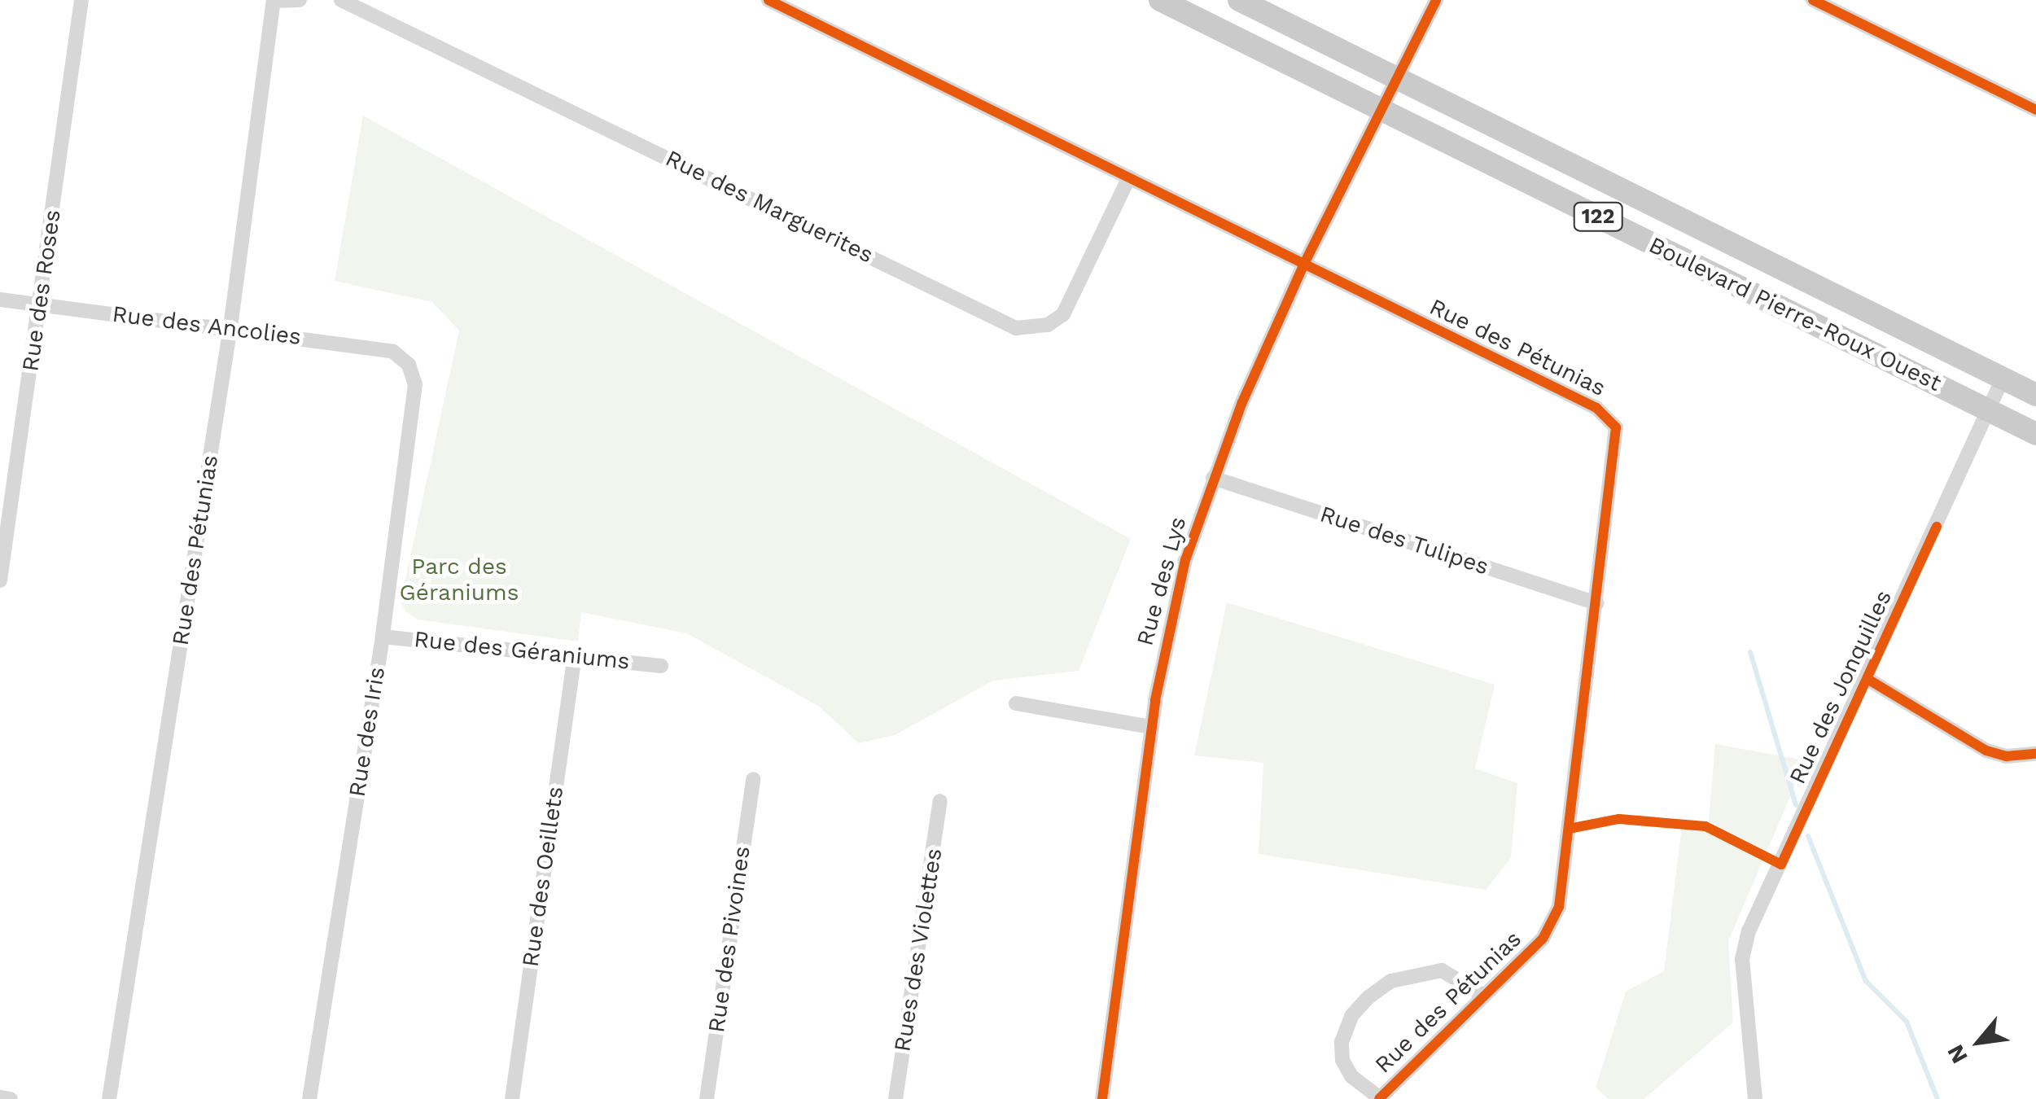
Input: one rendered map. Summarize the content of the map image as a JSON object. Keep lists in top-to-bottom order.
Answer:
{
  "streets": {
    "main road": ["122", "Boulevard Pierre-Roux Ouest"],
    "street": [
      "Rue des Marguerites",
      "Rue des Roses",
      "Rue des Ancolies",
      "Rue des Pétunias",
      "Rue des Tulipes",
      "Rue des Lys",
      "Rue des Géraniums",
      "Rue des Jonquilles",
      "Rue des Iris",
      "Rue des Oeillets",
      "Rue des Pivoines",
      "Rues des Violettes"
    ]
  },
  "crossings": [
    ["Rue des Marguerites", "Rue des Pétunias"],
    ["Rue des Roses", "Rue des Ancolies"],
    ["Boulevard Pierre-Roux Ouest", "Rue des Lys"],
    ["Boulevard Pierre-Roux Ouest", "Rue des Jonquilles"],
    ["Rue des Ancolies", "Rue des Pétunias"],
    ["Rue des Ancolies", "Rue des Iris"],
    ["Rue des Pétunias", "Rue des Tulipes"],
    ["Rue des Pétunias", "Rue des Lys"],
    ["Rue des Tulipes", "Rue des Lys"],
    ["Rue des Géraniums", "Rue des Iris"],
    ["Rue des Géraniums", "Rue des Oeillets"]
  ],
  "parks": ["Parc des Géraniums"],
  "north": "bottom left"
}
